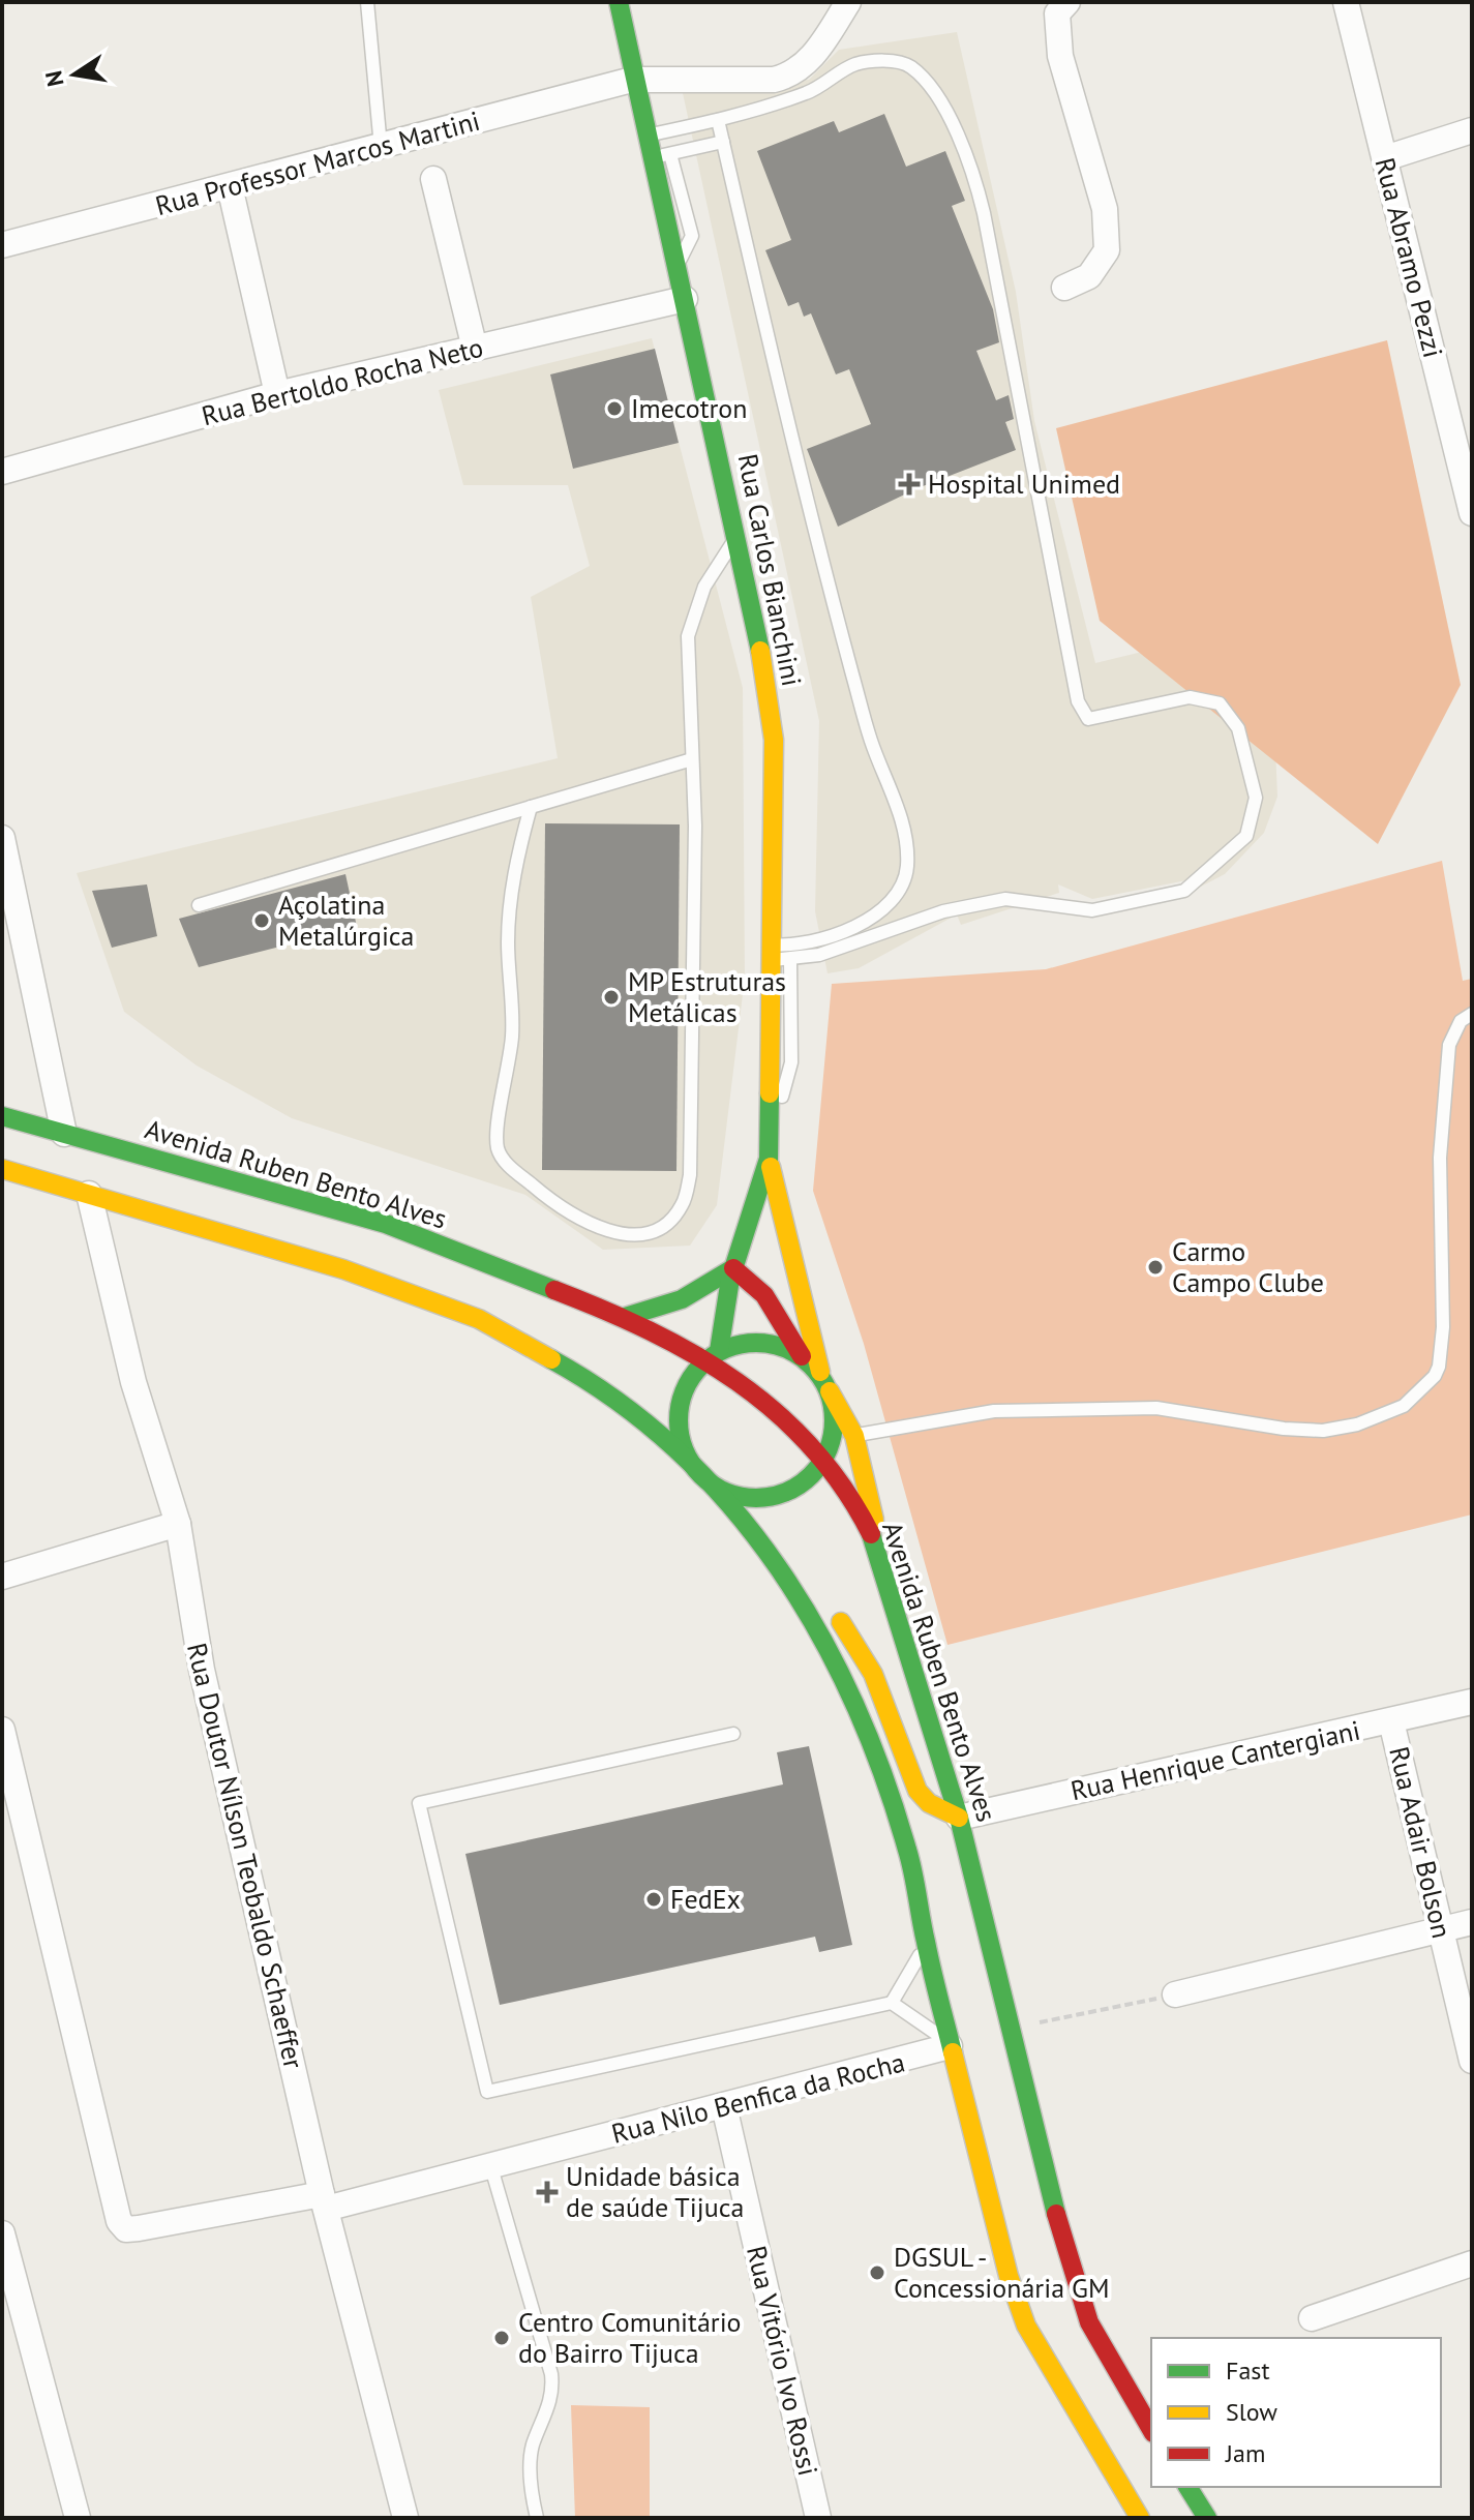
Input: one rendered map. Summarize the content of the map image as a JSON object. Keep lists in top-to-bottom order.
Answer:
{
  "streets": {
    "main road": ["Rua Carlos Bianchini", "Avenida Ruben Bento Alves"],
    "street": [
      "Rua Professor Marcos Martini",
      "Rua Abramo Pezzi",
      "Rua Bertoldo Rocha Neto",
      "Rua Henrique Cantergiani",
      "Rua Adair Bolson",
      "Rua Doutor Nílson Teobaldo Schaeffer",
      "Rua Nilo Benfica da Rocha",
      "Rua Vitório Ivo Rossi"
    ]
  },
  "crossings": [
    ["Rua Professor Marcos Martini", "Rua Carlos Bianchini"],
    ["Rua Bertoldo Rocha Neto", "Rua Carlos Bianchini"],
    ["Rua Carlos Bianchini", "Avenida Ruben Bento Alves"],
    ["Avenida Ruben Bento Alves", "Rua Henrique Cantergiani"],
    ["Rua Henrique Cantergiani", "Rua Adair Bolson"],
    ["Rua Doutor Nílson Teobaldo Schaeffer", "Rua Nilo Benfica da Rocha"],
    ["Rua Nilo Benfica da Rocha", "Rua Vitório Ivo Rossi"]
  ],
  "places": {
    "other": [
      "Imecotron",
      "Açolatina Metalúrgica",
      "MP Estruturas Metálicas",
      "Carmo Campo Clube",
      "FedEx",
      "DGSUL - Concessionária GM",
      "Centro Comunitário do Bairro Tijuca"
    ],
    "health": ["Hospital Unimed", "Unidade básica de saúde Tijuca"]
  },
  "legend": ["Fast", "Slow", "Jam"],
  "north": "left"
}
